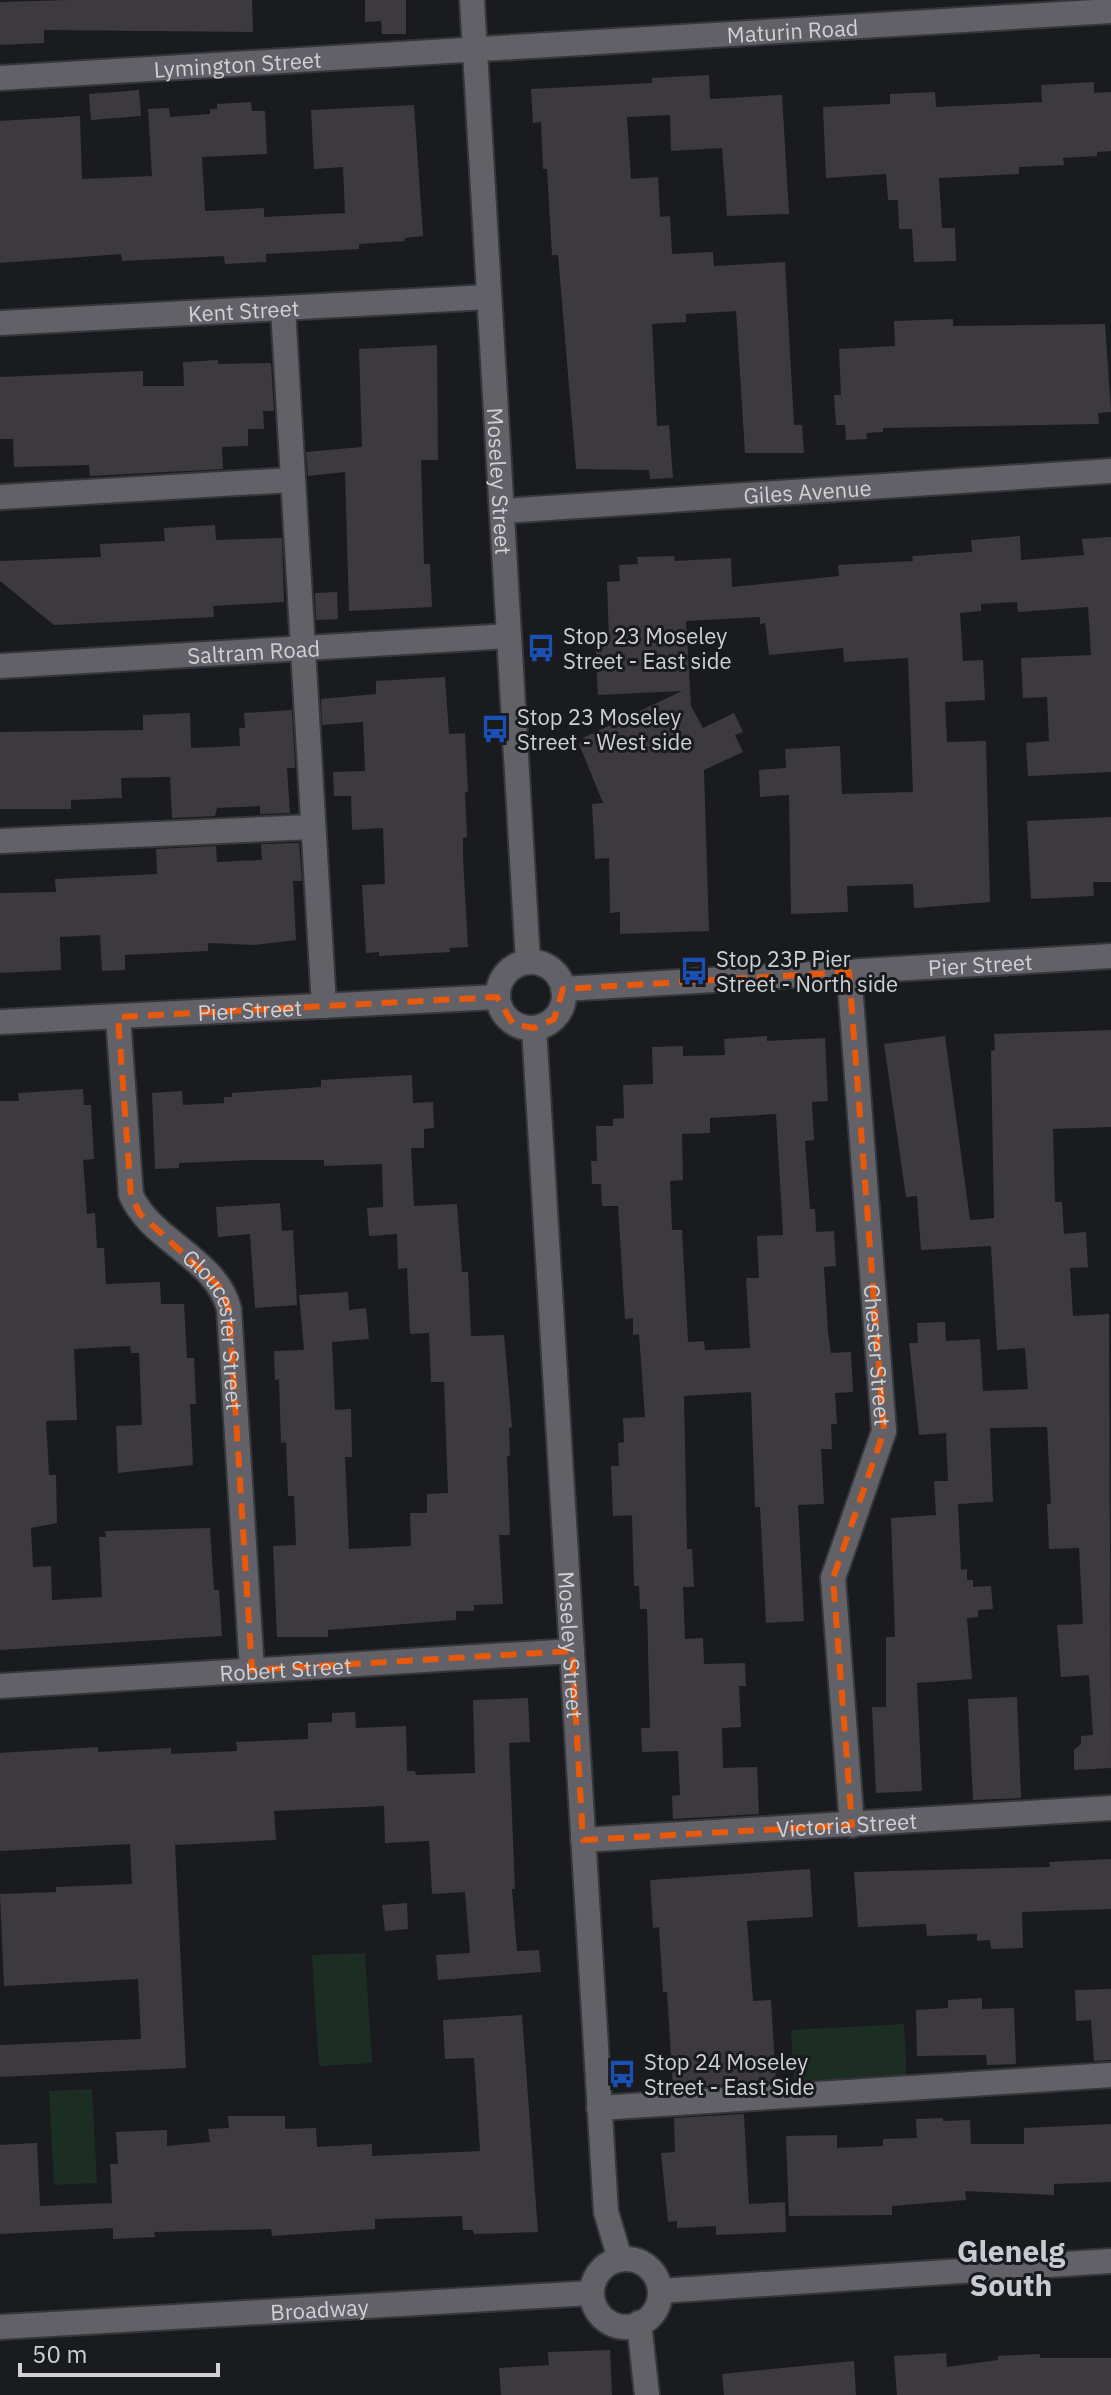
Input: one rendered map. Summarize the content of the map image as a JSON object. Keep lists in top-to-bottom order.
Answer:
{
  "streets": {
    "street": [
      "Maturin Road",
      "Lymington Street",
      "Kent Street",
      "Moseley Street",
      "Giles Avenue",
      "Saltram Road",
      "Pier Street",
      "Gloucester Street",
      "Chester Street",
      "Robert Street",
      "Victoria Street",
      "Broadway"
    ]
  },
  "crossings": [
    ["Maturin Road", "Lymington Street"],
    ["Maturin Road", "Moseley Street"],
    ["Lymington Street", "Moseley Street"],
    ["Kent Street", "Moseley Street"],
    ["Moseley Street", "Giles Avenue"],
    ["Moseley Street", "Saltram Road"],
    ["Moseley Street", "Pier Street"],
    ["Moseley Street", "Robert Street"],
    ["Moseley Street", "Victoria Street"],
    ["Moseley Street", "Broadway"],
    ["Pier Street", "Gloucester Street"],
    ["Pier Street", "Chester Street"],
    ["Gloucester Street", "Robert Street"],
    ["Chester Street", "Victoria Street"]
  ],
  "districts": ["Glenelg South"],
  "places": {
    "bus stop": [
      "Stop 23 Moseley Street - East side",
      "Stop 23 Moseley Street - West side",
      "Stop 23P Pier Street - North side",
      "Stop 24 Moseley Street - East Side"
    ]
  },
  "scale_bar": "50 m"
}
